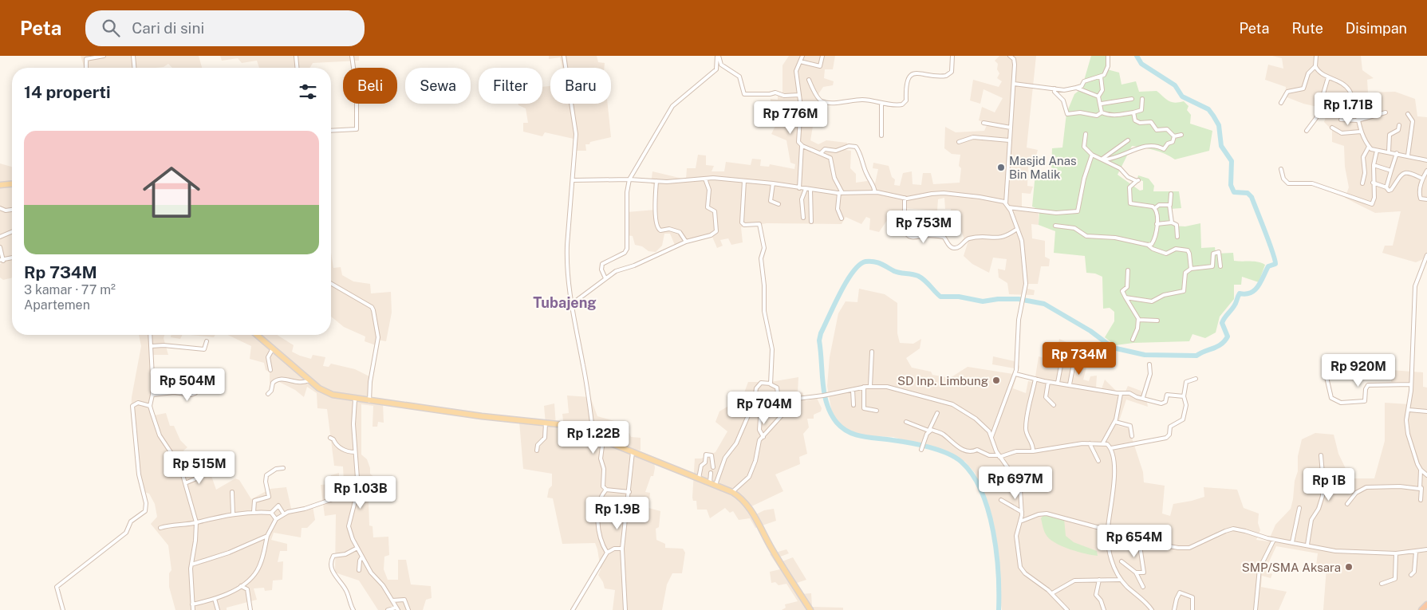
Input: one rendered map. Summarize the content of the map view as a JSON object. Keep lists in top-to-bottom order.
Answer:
{
  "districts": ["Tubajeng"],
  "places": ["Masjid Anas Bin Malik", "SD Inp. Limbung", "SMP/SMA Aksara"],
  "page": {
    "header": "Peta",
    "search": "Cari di sini",
    "nav": ["Peta", "Rute", "Disimpan"],
    "chip": [
      "Beli",
      "Sewa",
      "Filter",
      "Baru"
    ],
    "heading": "14 properti",
    "price": [
      "Rp 1.71B",
      "Rp 776M",
      "Rp 753M",
      "Rp 734M",
      "Rp 920M",
      "Rp 504M",
      "Rp 704M",
      "Rp 1.22B",
      "Rp 515M",
      "Rp 697M",
      "Rp 1B",
      "Rp 1.03B",
      "Rp 1.9B",
      "Rp 654M"
    ],
    "list": [
      {
        "name": "Rp 734M",
        "note": "3 kamar · 77 m² · Apartemen"
      }
    ]
  }
}
